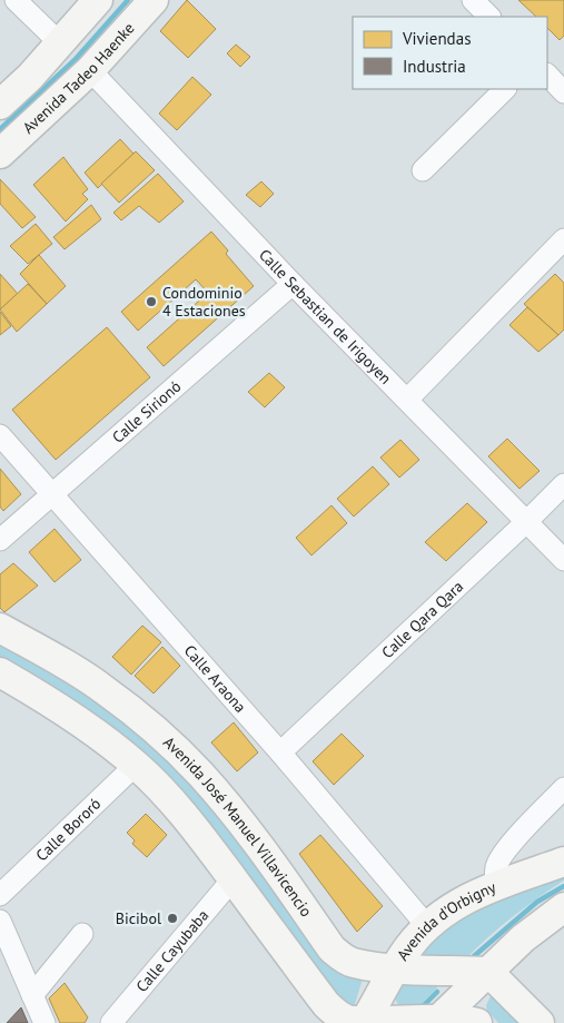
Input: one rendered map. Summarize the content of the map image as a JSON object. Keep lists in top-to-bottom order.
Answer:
{
  "streets": {
    "main road": ["Avenida Tadeo Haenke", "Avenida José Manuel Villavicencio", "Avenida d'Orbigny"],
    "street": [
      "Calle Sebastian de Irigoyen",
      "Calle Sirionó",
      "Calle Qara Qara",
      "Calle Araona",
      "Calle Bororó",
      "Calle Cayubaba"
    ]
  },
  "crossings": [
    ["Avenida Tadeo Haenke", "Calle Sebastian de Irigoyen"],
    ["Calle Sebastian de Irigoyen", "Calle Sirionó"],
    ["Calle Sebastian de Irigoyen", "Calle Qara Qara"],
    ["Calle Sirionó", "Calle Araona"],
    ["Calle Qara Qara", "Calle Araona"],
    ["Calle Araona", "Avenida d'Orbigny"],
    ["Avenida José Manuel Villavicencio", "Avenida d'Orbigny"]
  ],
  "places": ["Condominio 4 Estaciones", "Bicibol"],
  "legend": ["Viviendas", "Industria"]
}
